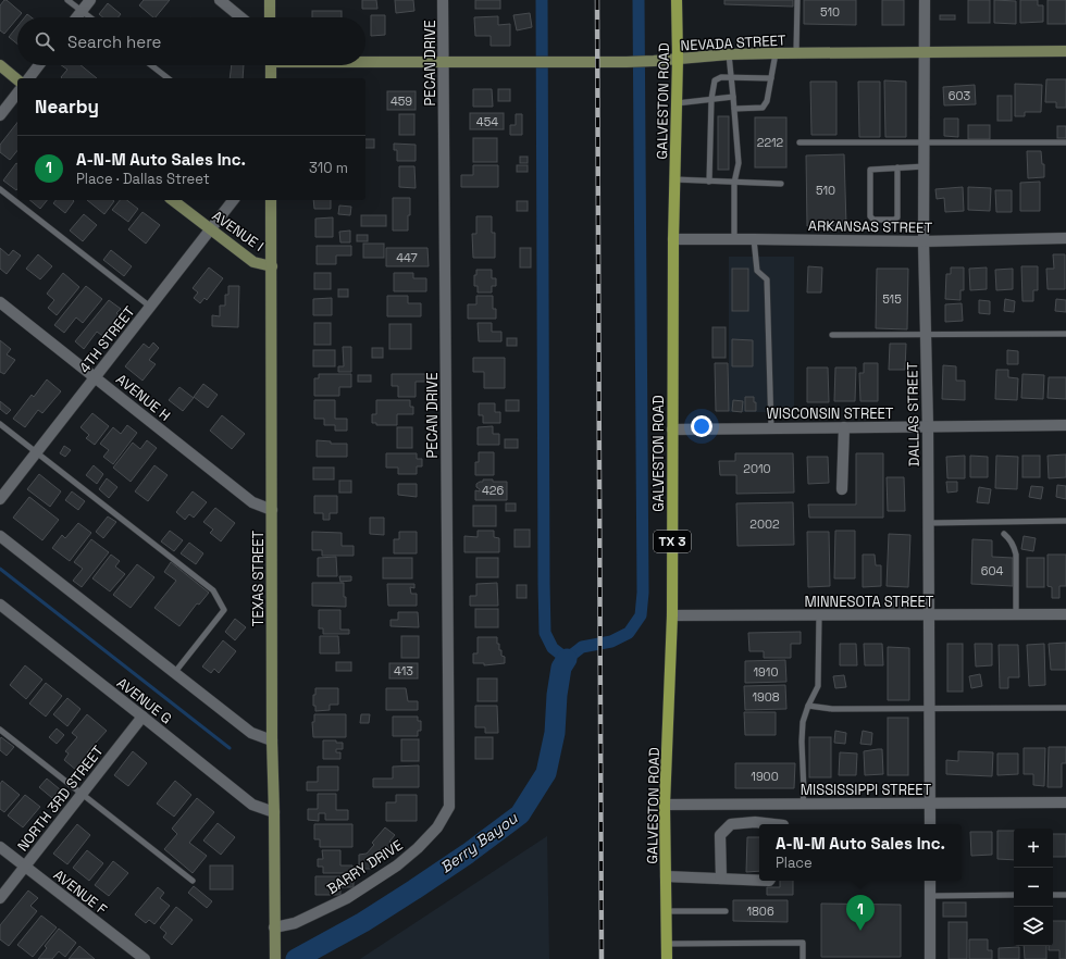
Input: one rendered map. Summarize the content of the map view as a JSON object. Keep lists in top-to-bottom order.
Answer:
{
  "streets": {
    "main road": ["GALVESTON ROAD", "TX 3"],
    "street": [
      "NEVADA STREET",
      "PECAN DRIVE",
      "ARKANSAS STREET",
      "AVENUE I",
      "4TH STREET",
      "AVENUE H",
      "WISCONSIN STREET",
      "DALLAS STREET",
      "TEXAS STREET",
      "MINNESOTA STREET",
      "AVENUE G",
      "MISSISSIPPI STREET",
      "NORTH 3RD STREET",
      "BARRY DRIVE",
      "AVENUE F"
    ]
  },
  "crossings": [
    ["NEVADA STREET", "PECAN DRIVE"],
    ["NEVADA STREET", "GALVESTON ROAD"],
    ["NEVADA STREET", "DALLAS STREET"],
    ["PECAN DRIVE", "BARRY DRIVE"],
    ["GALVESTON ROAD", "ARKANSAS STREET"],
    ["GALVESTON ROAD", "WISCONSIN STREET"],
    ["GALVESTON ROAD", "MINNESOTA STREET"],
    ["GALVESTON ROAD", "MISSISSIPPI STREET"],
    ["ARKANSAS STREET", "DALLAS STREET"],
    ["AVENUE I", "4TH STREET"],
    ["AVENUE I", "TEXAS STREET"],
    ["4TH STREET", "AVENUE H"],
    ["AVENUE H", "TEXAS STREET"],
    ["WISCONSIN STREET", "DALLAS STREET"],
    ["DALLAS STREET", "MINNESOTA STREET"],
    ["DALLAS STREET", "MISSISSIPPI STREET"],
    ["TEXAS STREET", "AVENUE G"],
    ["TEXAS STREET", "BARRY DRIVE"],
    ["AVENUE G", "NORTH 3RD STREET"],
    ["NORTH 3RD STREET", "AVENUE F"]
  ],
  "water": ["Berry Bayou"],
  "house_numbers": [
    "510",
    "603",
    "459",
    "454",
    "2212",
    "510",
    "447",
    "515",
    "2010",
    "426",
    "2002",
    "604",
    "413",
    "1910",
    "1908",
    "1900",
    "1806"
  ],
  "page": {
    "search": "Search here",
    "heading": "Nearby",
    "list": [
      {
        "mark": "1",
        "name": "A-N-M Auto Sales Inc.",
        "note": "Place · Dallas Street",
        "value": "310 m"
      }
    ],
    "popup": ["A-N-M Auto Sales Inc.", "Place"],
    "map_buttons": ["+", "−"],
    "pins": "1"
  }
}
